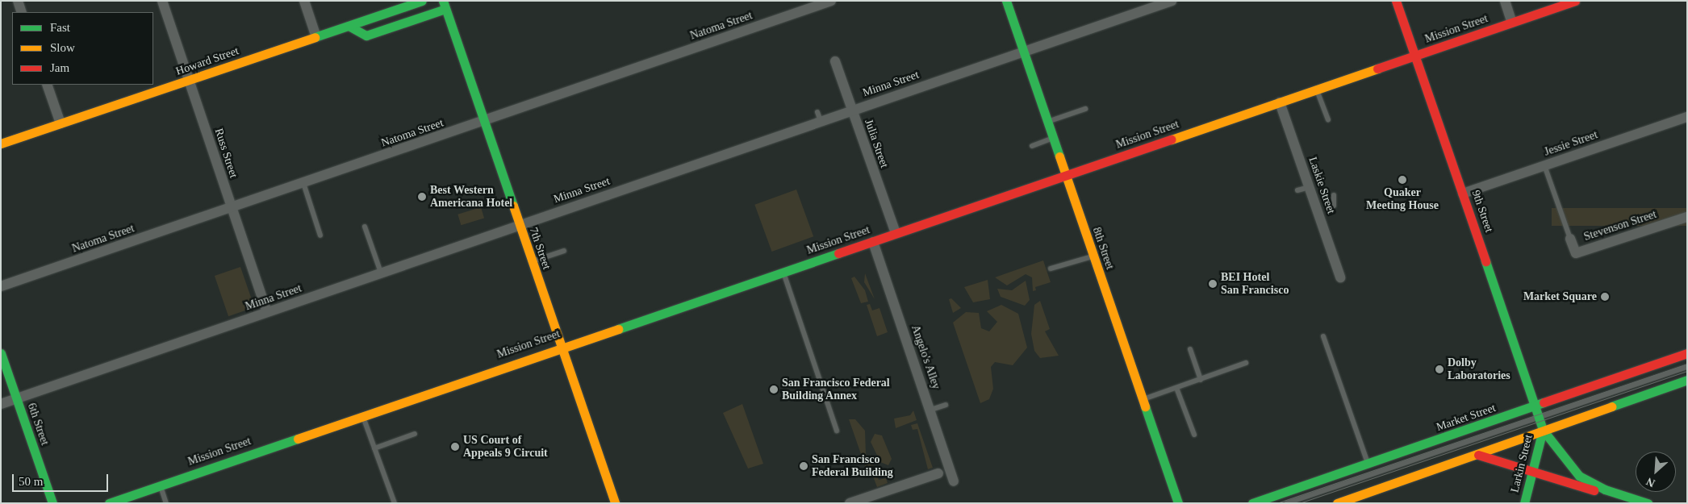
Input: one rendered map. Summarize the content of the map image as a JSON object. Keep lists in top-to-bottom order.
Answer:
{
  "streets": {
    "main road": [
      "Mission Street",
      "Howard Street",
      "9th Street",
      "7th Street",
      "8th Street",
      "Market Street",
      "6th Street",
      "Larkin Street"
    ],
    "street": [
      "Natoma Street",
      "Minna Street",
      "Julia Street",
      "Jessie Street",
      "Russ Street",
      "Laskie Street",
      "Stevenson Street",
      "Angelo's Alley"
    ]
  },
  "crossings": [
    ["Natoma Street", "Russ Street"],
    ["Natoma Street", "7th Street"],
    ["Mission Street", "Julia Street"],
    ["Mission Street", "Laskie Street"],
    ["Mission Street", "9th Street"],
    ["Mission Street", "7th Street"],
    ["Mission Street", "8th Street"],
    ["Mission Street", "Angelo's Alley"],
    ["Howard Street", "Russ Street"],
    ["Minna Street", "Julia Street"],
    ["Minna Street", "Russ Street"],
    ["Minna Street", "7th Street"],
    ["Minna Street", "8th Street"],
    ["Minna Street", "6th Street"],
    ["Jessie Street", "9th Street"],
    ["9th Street", "Market Street"],
    ["9th Street", "Larkin Street"]
  ],
  "places": [
    "Quaker Meeting House",
    "Best Western Americana Hotel",
    "BEI Hotel San Francisco",
    "Market Square",
    "Dolby Laboratories",
    "San Francisco Federal Building Annex",
    "US Court of Appeals 9 Circuit",
    "San Francisco Federal Building"
  ],
  "legend": ["Fast", "Slow", "Jam"],
  "scale_bar": "50 m",
  "north": "bottom left"
}
